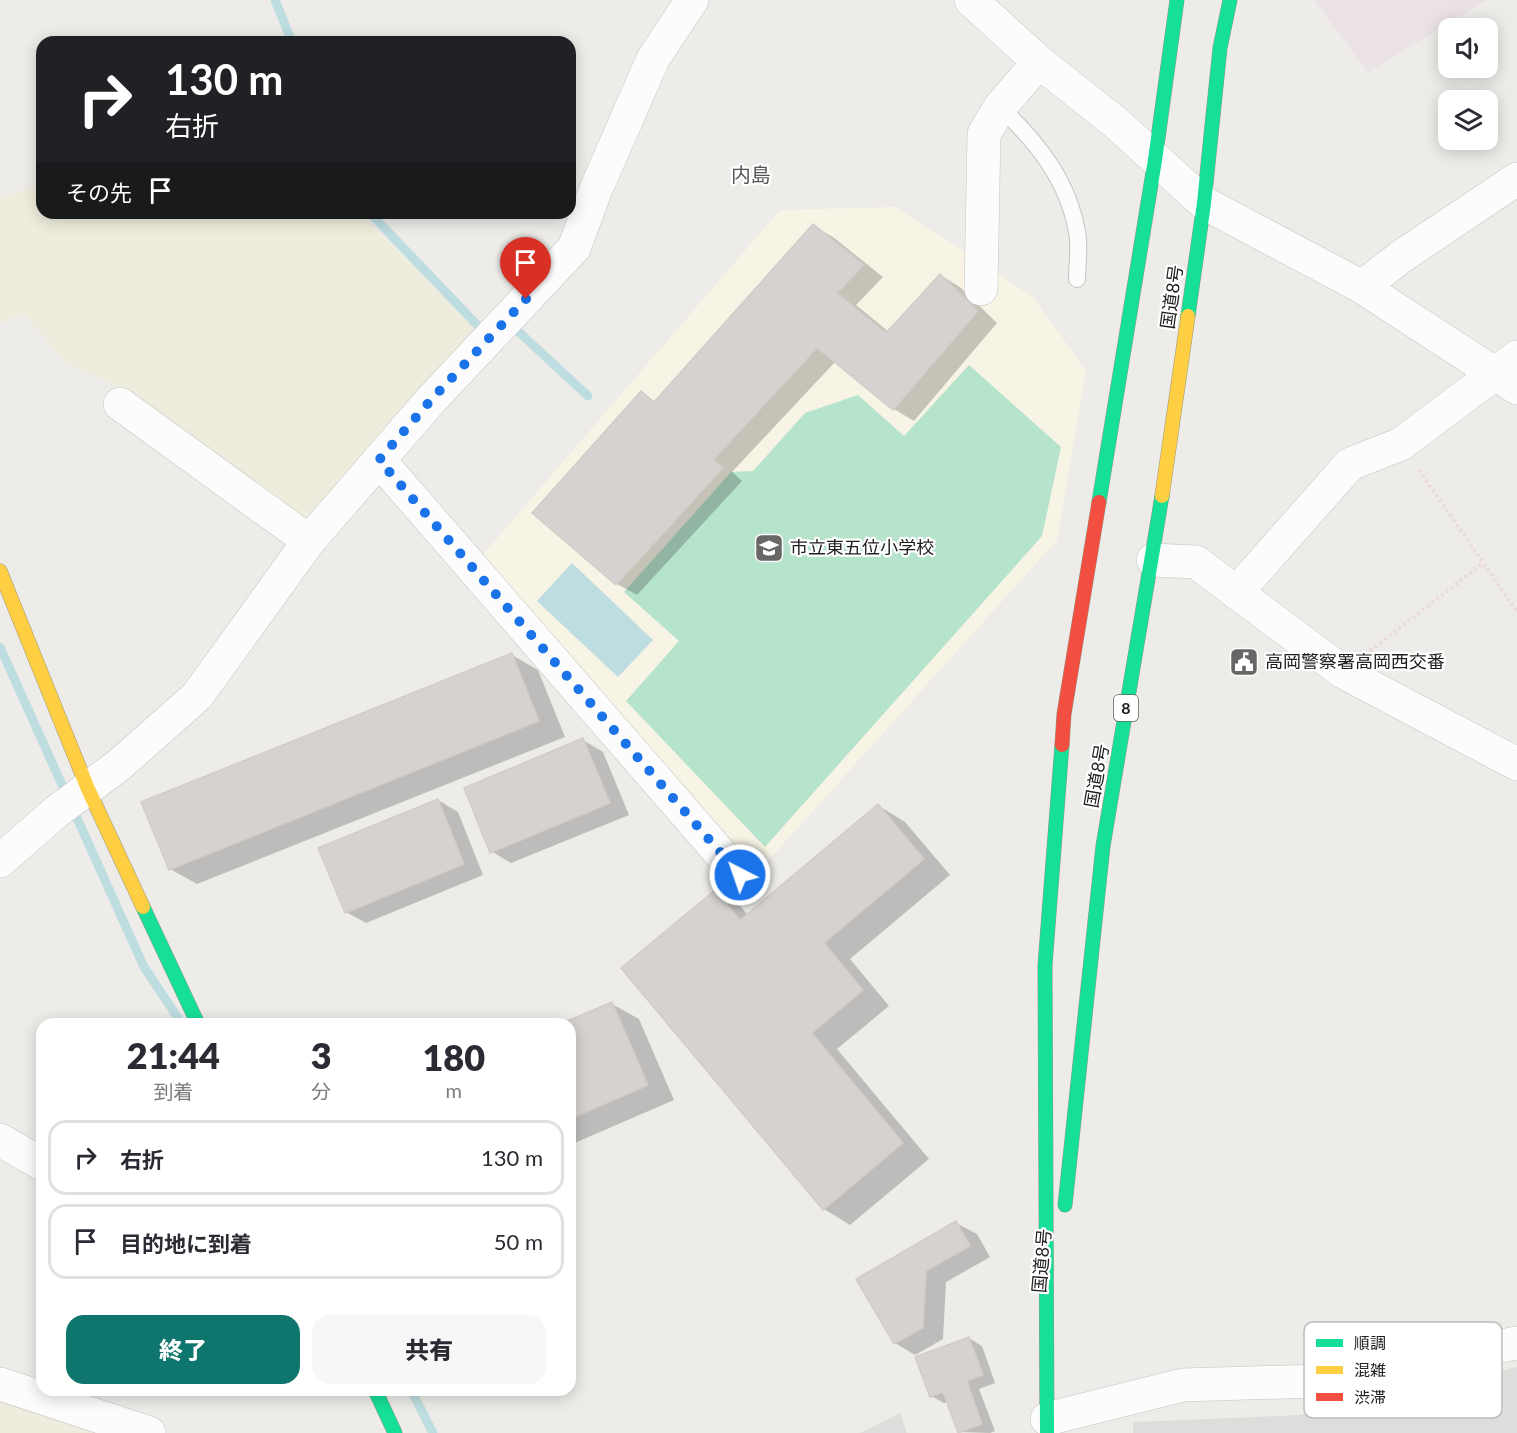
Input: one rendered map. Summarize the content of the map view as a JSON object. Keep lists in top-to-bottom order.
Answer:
{
  "streets": {
    "main road": ["国道8号", "8"]
  },
  "districts": ["内島"],
  "places": {
    "school or university": ["市立東五位小学校"],
    "public building": ["高岡警察署高岡西交番"]
  },
  "legend": ["順調", "混雑", "渋滞"],
  "page": {
    "turn": ["130 m", "右折"],
    "then": "その先",
    "eta": [
      "21:44",
      "到着",
      "3",
      "分",
      "180",
      "m"
    ],
    "list": [
      {
        "name": "右折",
        "value": "130 m"
      },
      {
        "name": "目的地に到着",
        "value": "50 m"
      }
    ],
    "buttons": ["終了", "共有"]
  }
}
